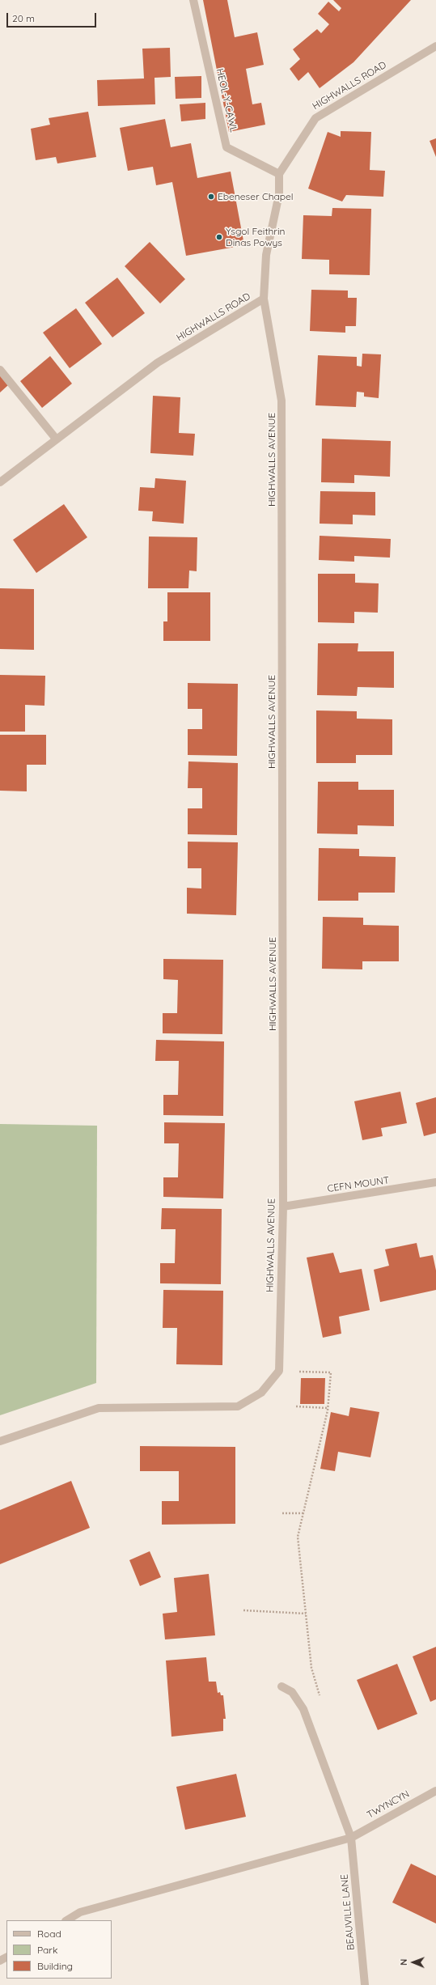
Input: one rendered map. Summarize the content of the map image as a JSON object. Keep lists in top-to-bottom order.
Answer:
{
  "streets": {
    "street": [
      "HIGHWALLS ROAD",
      "HEOL-Y-CAWL",
      "HIGHWALLS AVENUE",
      "CEFN MOUNT",
      "TWYNCYN",
      "BEAUVILLE LANE"
    ]
  },
  "crossings": [
    ["HIGHWALLS ROAD", "HEOL-Y-CAWL"],
    ["HIGHWALLS ROAD", "HIGHWALLS AVENUE"],
    ["HIGHWALLS AVENUE", "CEFN MOUNT"],
    ["TWYNCYN", "BEAUVILLE LANE"]
  ],
  "places": ["Ebeneser Chapel", "Ysgol Feithrin Dinas Powys"],
  "legend": ["Road", "Park", "Building"],
  "scale_bar": "20 m",
  "north": "left"
}
